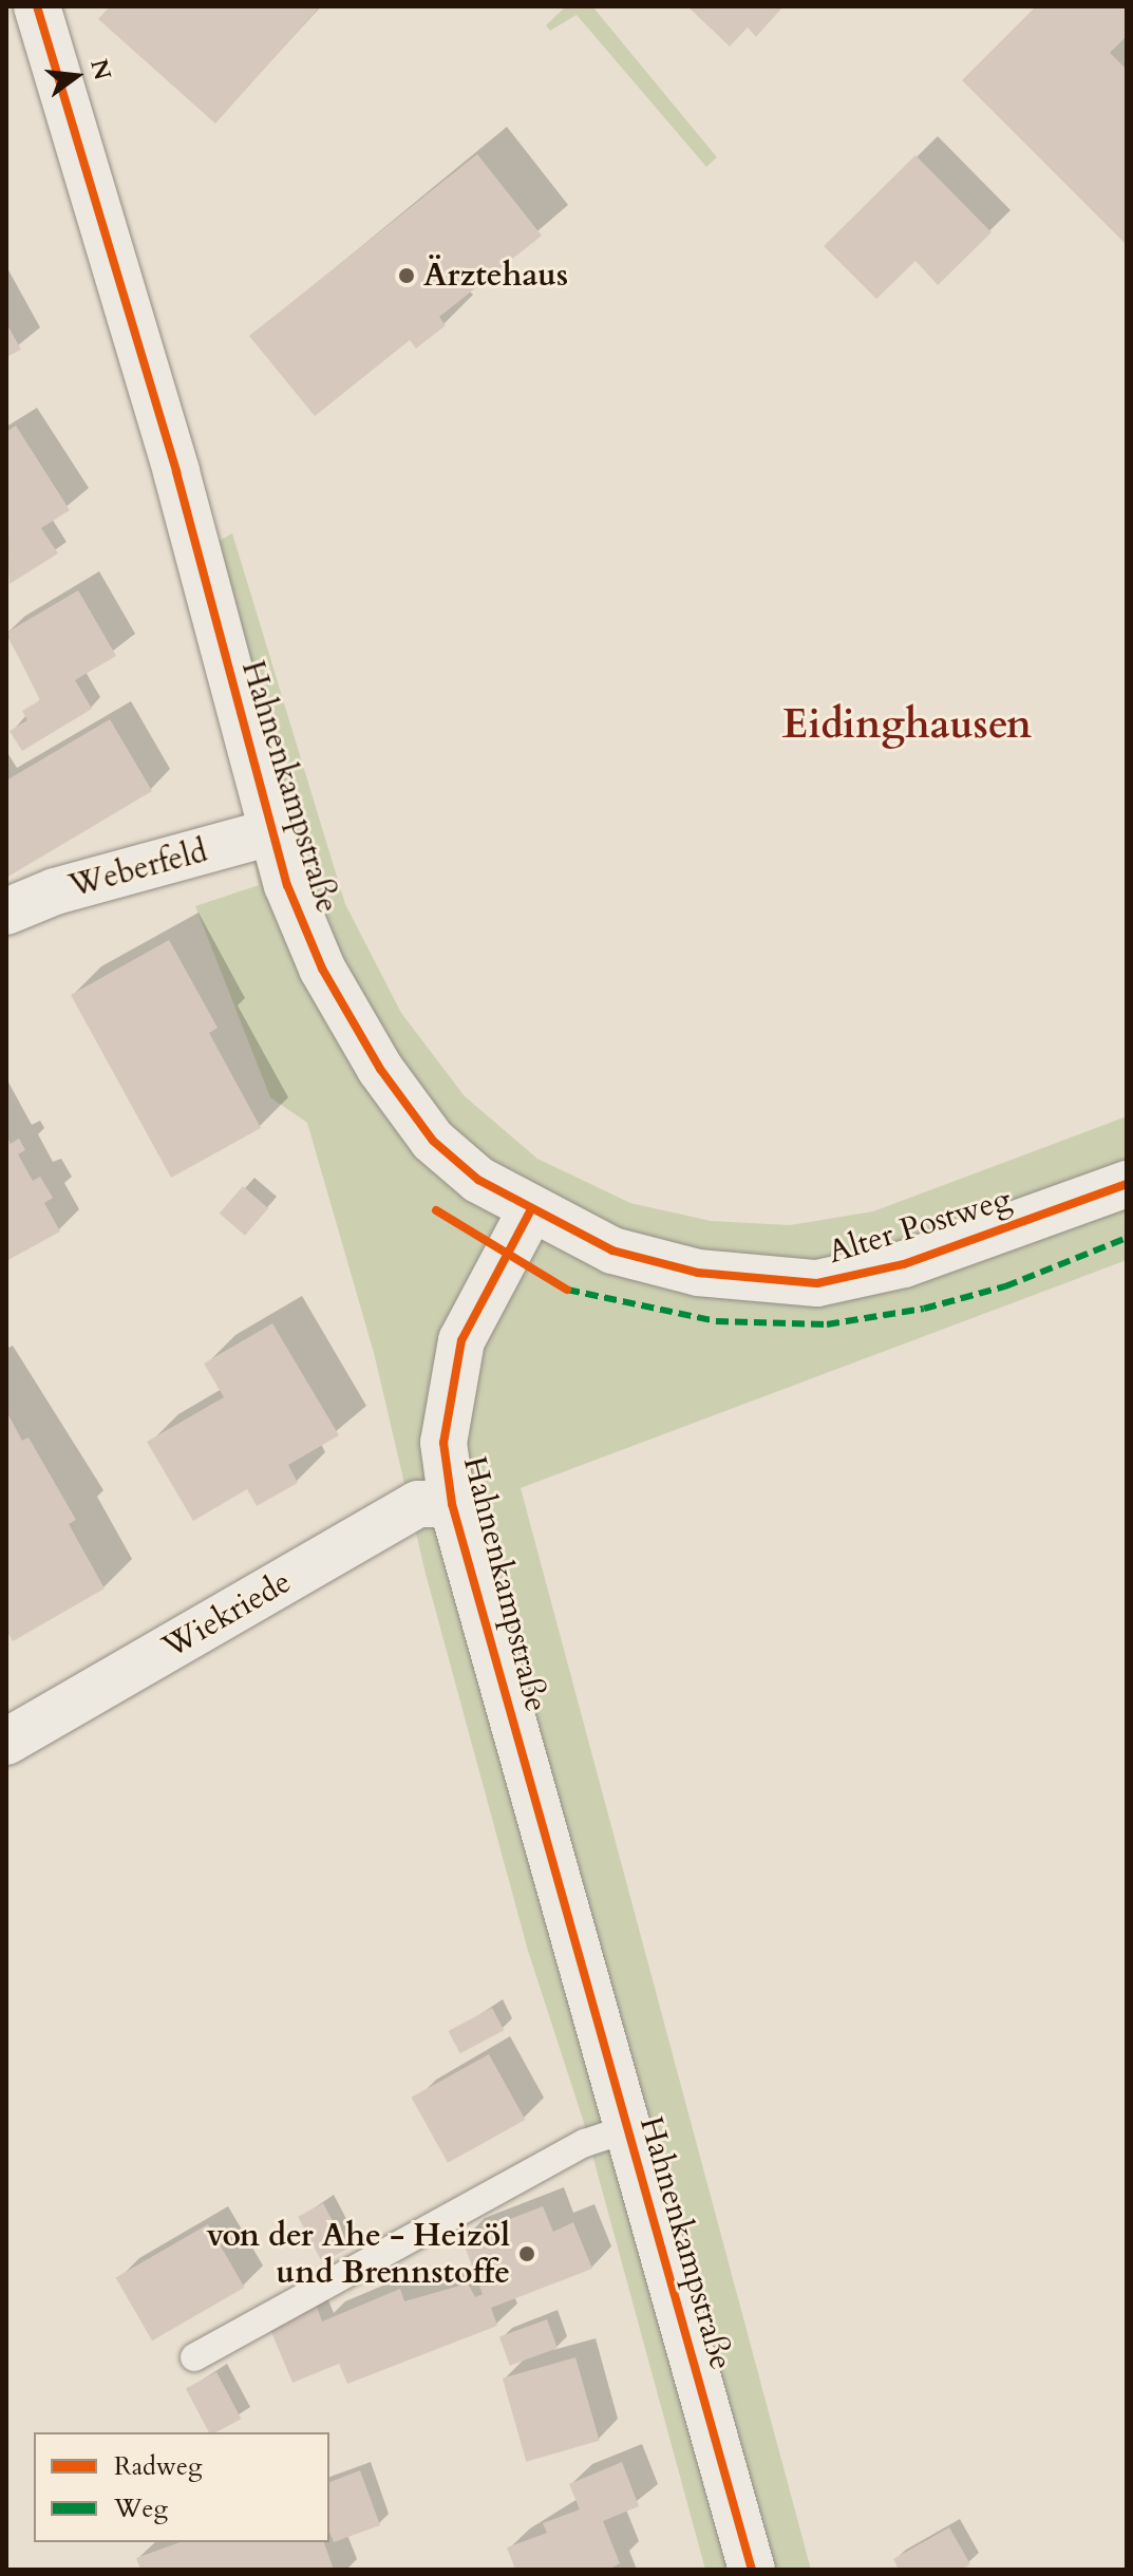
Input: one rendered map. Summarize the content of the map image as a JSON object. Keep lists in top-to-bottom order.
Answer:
{
  "streets": {
    "street": [
      "Hahnenkampstraße",
      "Weberfeld",
      "Alter Postweg",
      "Wiekriede"
    ]
  },
  "crossings": [
    ["Hahnenkampstraße", "Weberfeld"],
    ["Hahnenkampstraße", "Alter Postweg"],
    ["Hahnenkampstraße", "Wiekriede"]
  ],
  "districts": ["Eidinghausen"],
  "places": ["Ärztehaus", "von der Ahe - Heizöl und Brennstoffe"],
  "legend": ["Radweg", "Weg"],
  "north": "right"
}
